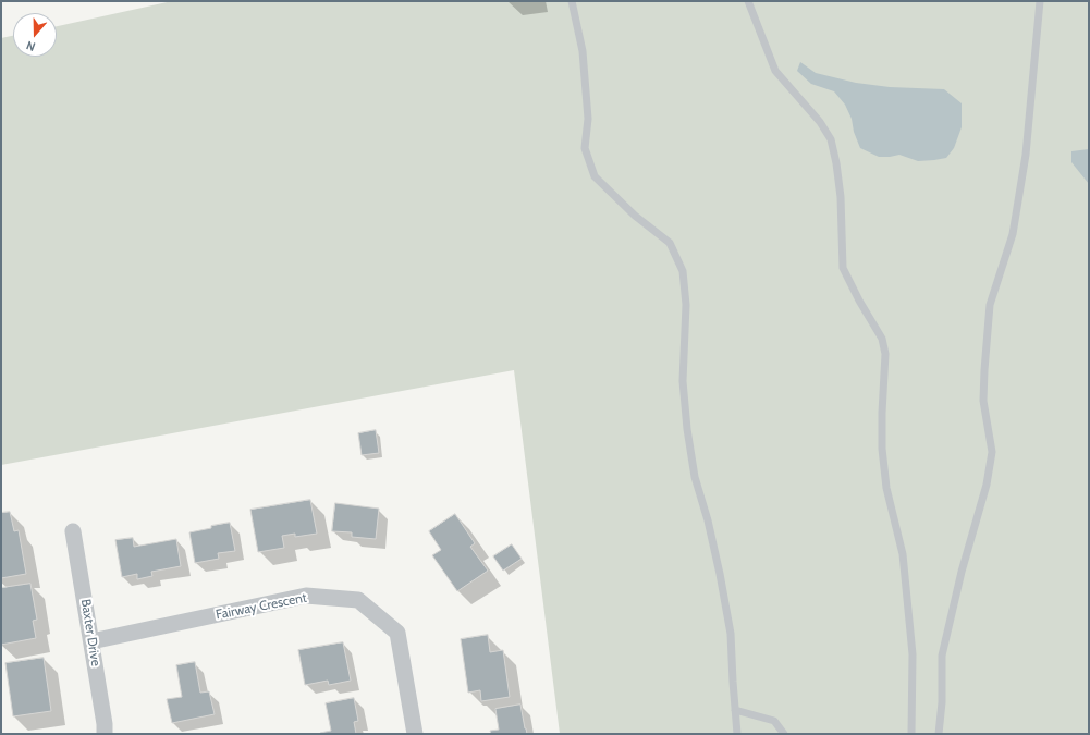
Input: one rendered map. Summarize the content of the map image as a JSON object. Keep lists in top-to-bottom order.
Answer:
{
  "streets": {
    "street": ["Fairway Crescent", "Baxter Drive"]
  },
  "crossings": [
    ["Fairway Crescent", "Baxter Drive"]
  ],
  "north": "bottom"
}
